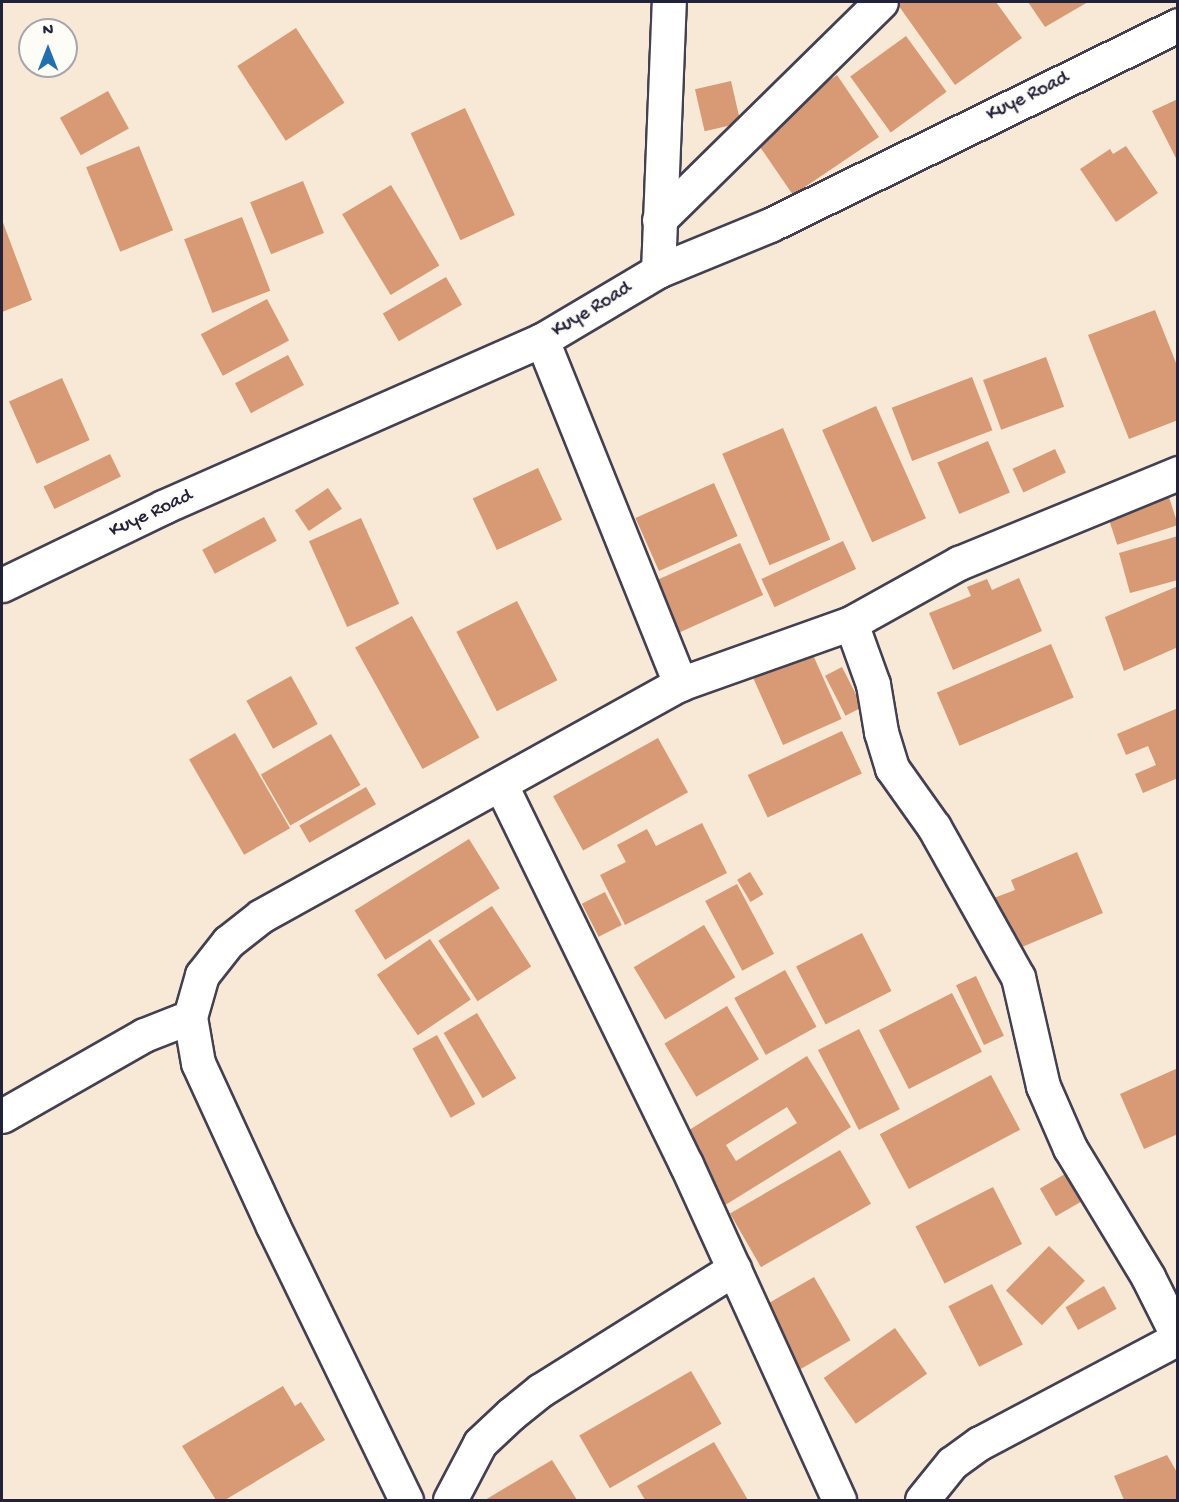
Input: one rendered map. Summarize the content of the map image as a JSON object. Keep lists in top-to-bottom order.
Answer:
{
  "streets": {
    "street": ["Kuye Road"]
  },
  "north": "top"
}
